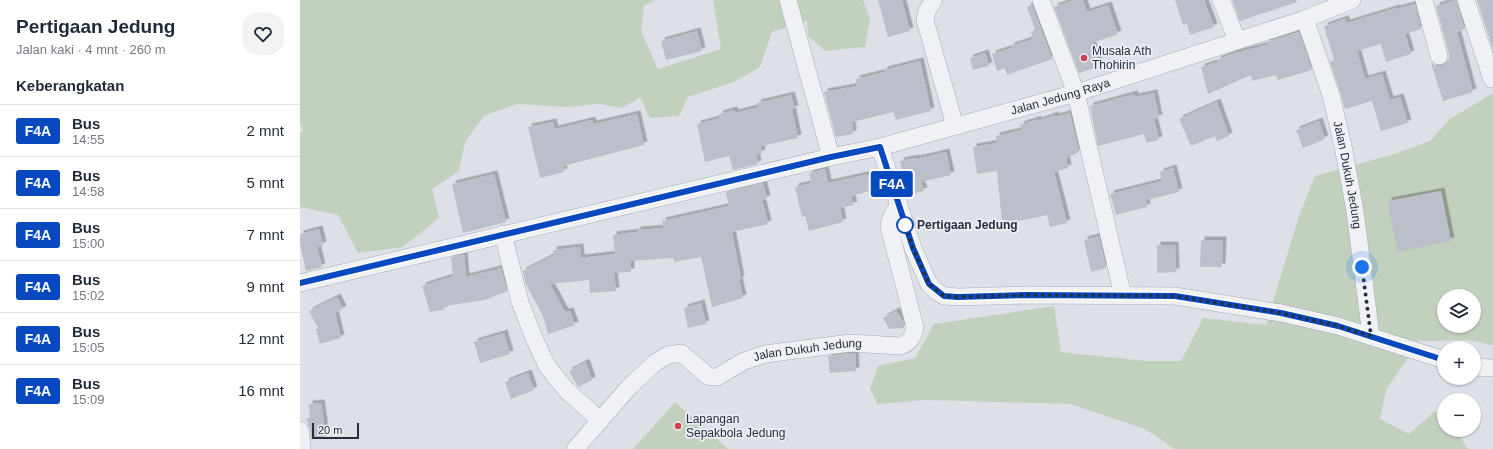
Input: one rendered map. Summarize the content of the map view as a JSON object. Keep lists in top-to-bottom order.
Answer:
{
  "streets": {
    "street": ["Jalan Jedung Raya", "Jalan Dukuh Jedung"]
  },
  "crossings": [
    ["Jalan Jedung Raya", "Jalan Dukuh Jedung"]
  ],
  "places": ["Musala Ath Thohirin", "Pertigaan Jedung", "Lapangan Sepakbola Jedung"],
  "lines": ["bus line F4A"],
  "scale_bar": "20 m",
  "page": {
    "heading": [
      ["Pertigaan Jedung", "Jalan kaki · 4 mnt · 260 m"],
      "Keberangkatan"
    ],
    "on_map": "F4A",
    "list": [
      {
        "mark": "F4A",
        "name": "Bus",
        "note": "14:55",
        "value": "2 mnt"
      },
      {
        "mark": "F4A",
        "name": "Bus",
        "note": "14:58",
        "value": "5 mnt"
      },
      {
        "mark": "F4A",
        "name": "Bus",
        "note": "15:00",
        "value": "7 mnt"
      },
      {
        "mark": "F4A",
        "name": "Bus",
        "note": "15:02",
        "value": "9 mnt"
      },
      {
        "mark": "F4A",
        "name": "Bus",
        "note": "15:05",
        "value": "12 mnt"
      },
      {
        "mark": "F4A",
        "name": "Bus",
        "note": "15:09",
        "value": "16 mnt"
      }
    ],
    "map_buttons": ["+", "−"],
    "scale": "20 m"
  }
}
